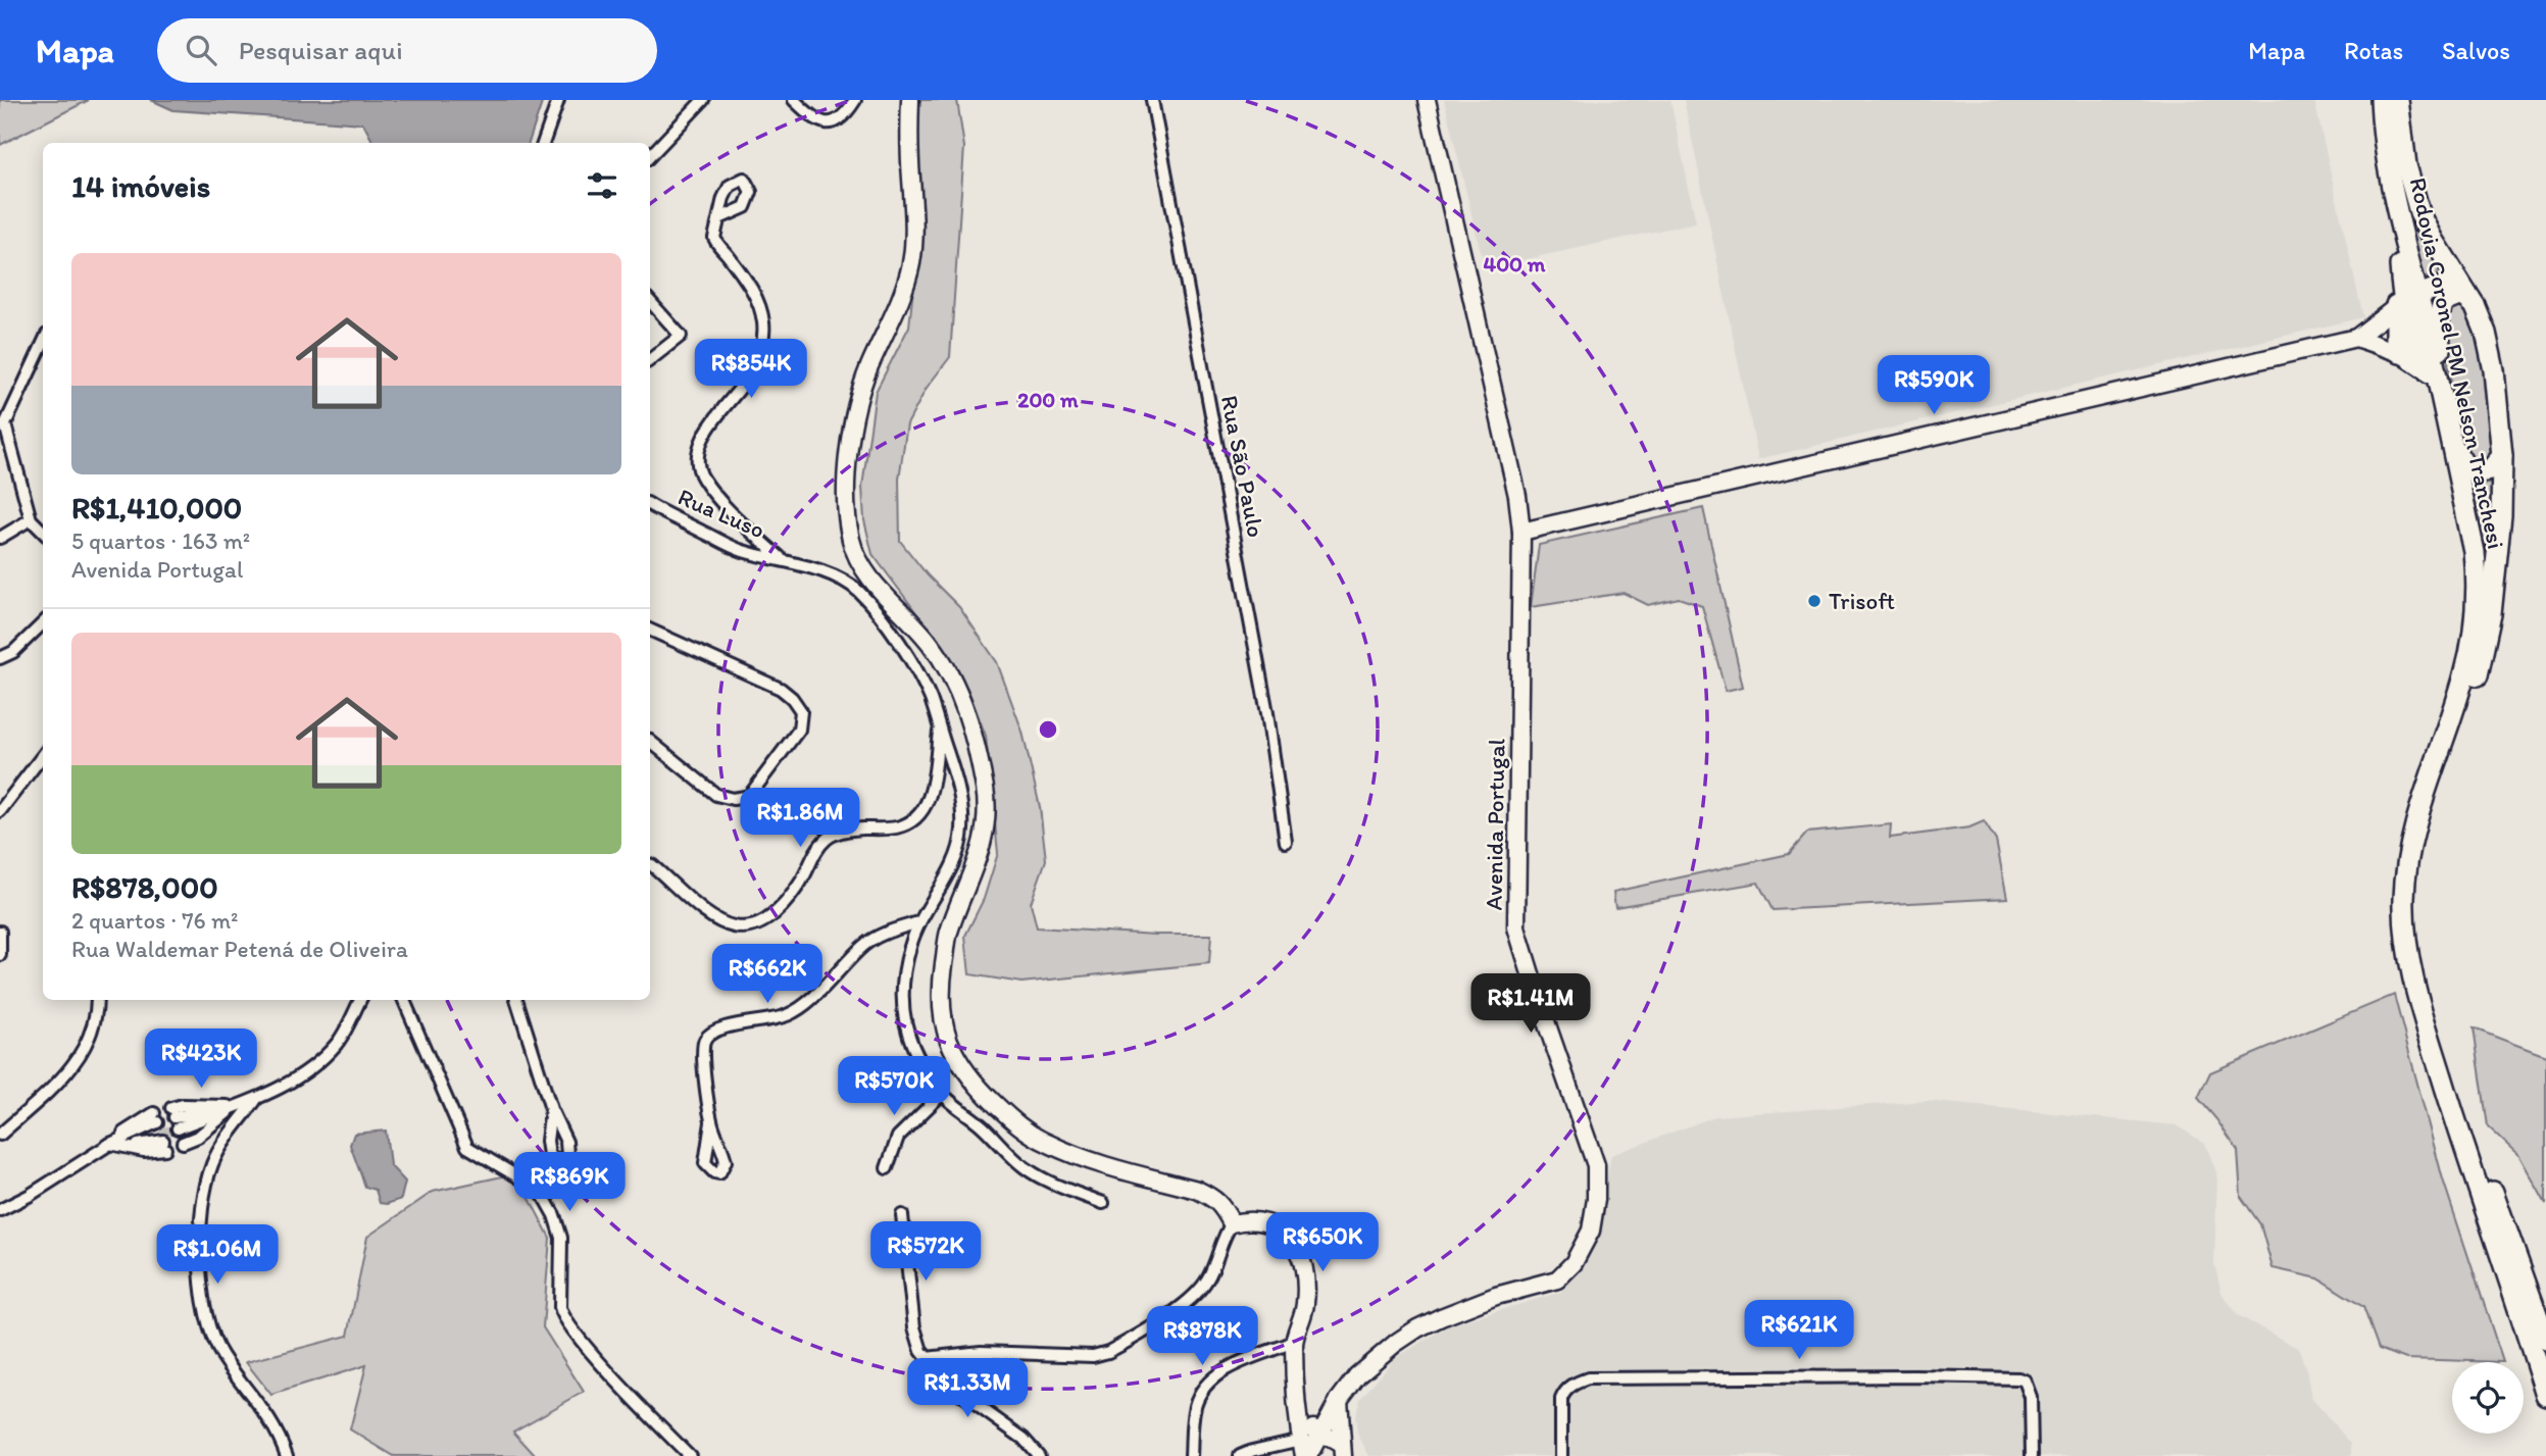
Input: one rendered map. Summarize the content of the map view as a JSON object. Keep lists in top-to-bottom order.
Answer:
{
  "streets": {
    "highway": ["Rodovia Coronel PM Nelson Tranchesi"],
    "street": ["Rua São Paulo", "Rua Luso", "Avenida Portugal"]
  },
  "places": ["Trisoft"],
  "page": {
    "header": "Mapa",
    "search": "Pesquisar aqui",
    "nav": ["Mapa", "Rotas", "Salvos"],
    "heading": "14 imóveis",
    "list": [
      {
        "name": "R$1,410,000",
        "note": "5 quartos · 163 m² · Avenida Portugal"
      },
      {
        "name": "R$878,000",
        "note": "2 quartos · 76 m² · Rua Waldemar Petená de Oliveira"
      }
    ],
    "price": [
      "R$854K",
      "R$590K",
      "R$1.86M",
      "R$662K",
      "R$1.41M",
      "R$423K",
      "R$570K",
      "R$869K",
      "R$650K",
      "R$572K",
      "R$1.06M",
      "R$621K",
      "R$878K",
      "R$1.33M"
    ]
  },
  "rings": ["400 m", "200 m"]
}
